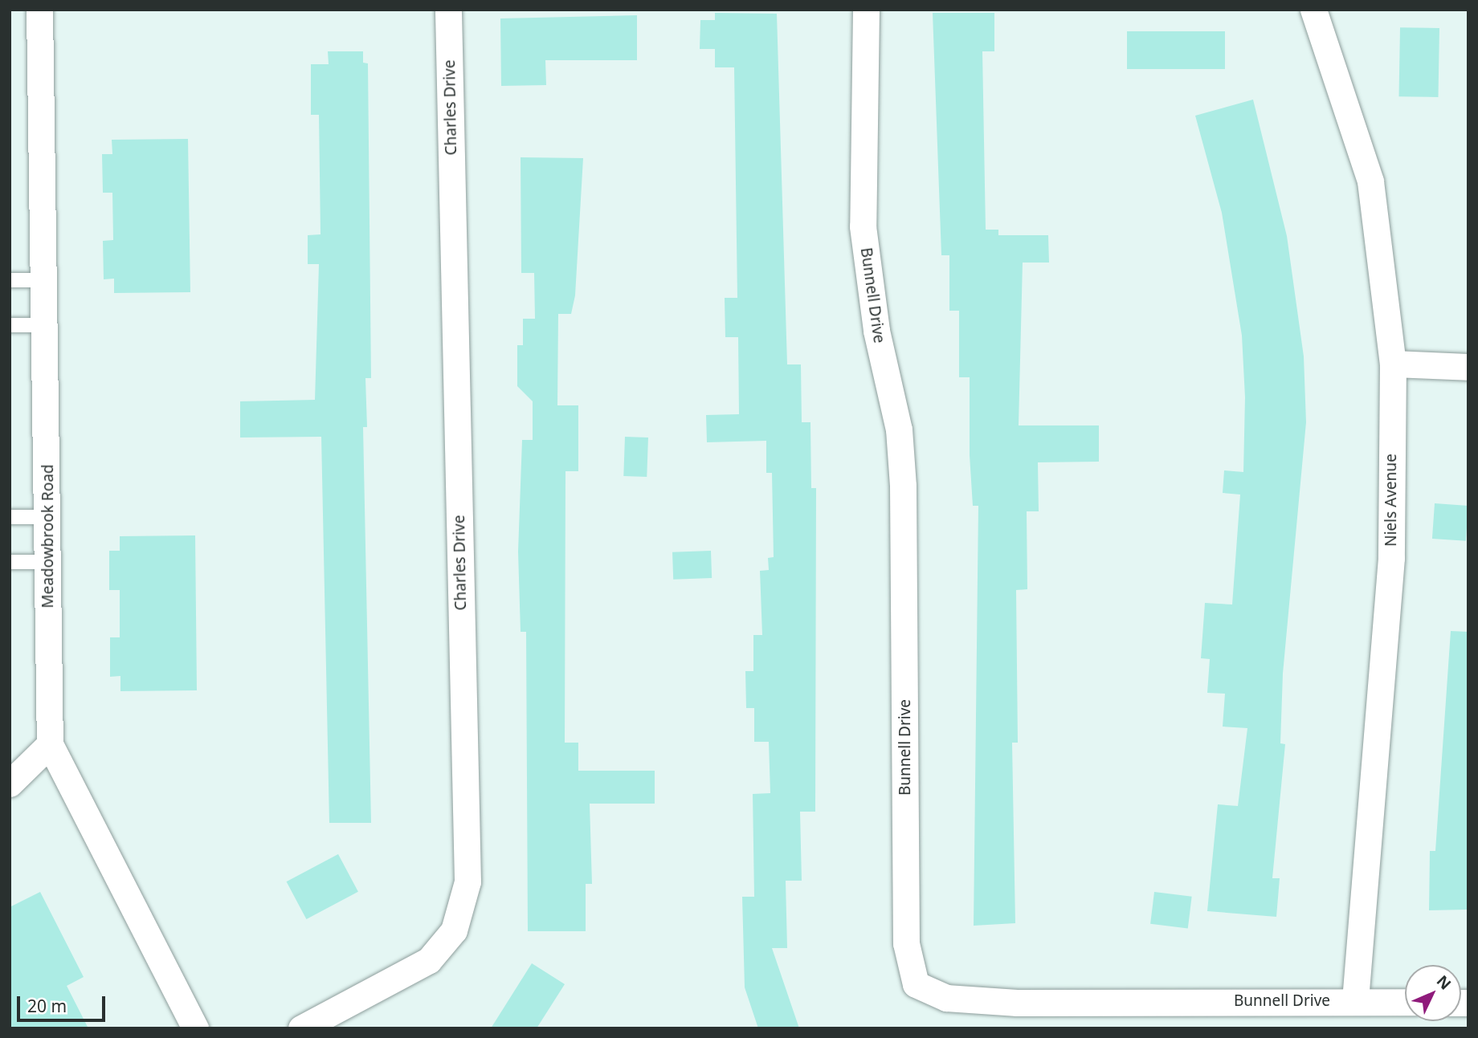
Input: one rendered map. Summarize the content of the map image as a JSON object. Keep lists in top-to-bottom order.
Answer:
{
  "streets": {
    "street": [
      "Charles Drive",
      "Bunnell Drive",
      "Niels Avenue",
      "Meadowbrook Road"
    ]
  },
  "crossings": [
    ["Bunnell Drive", "Niels Avenue"]
  ],
  "scale_bar": "20 m",
  "north": "top right"
}
